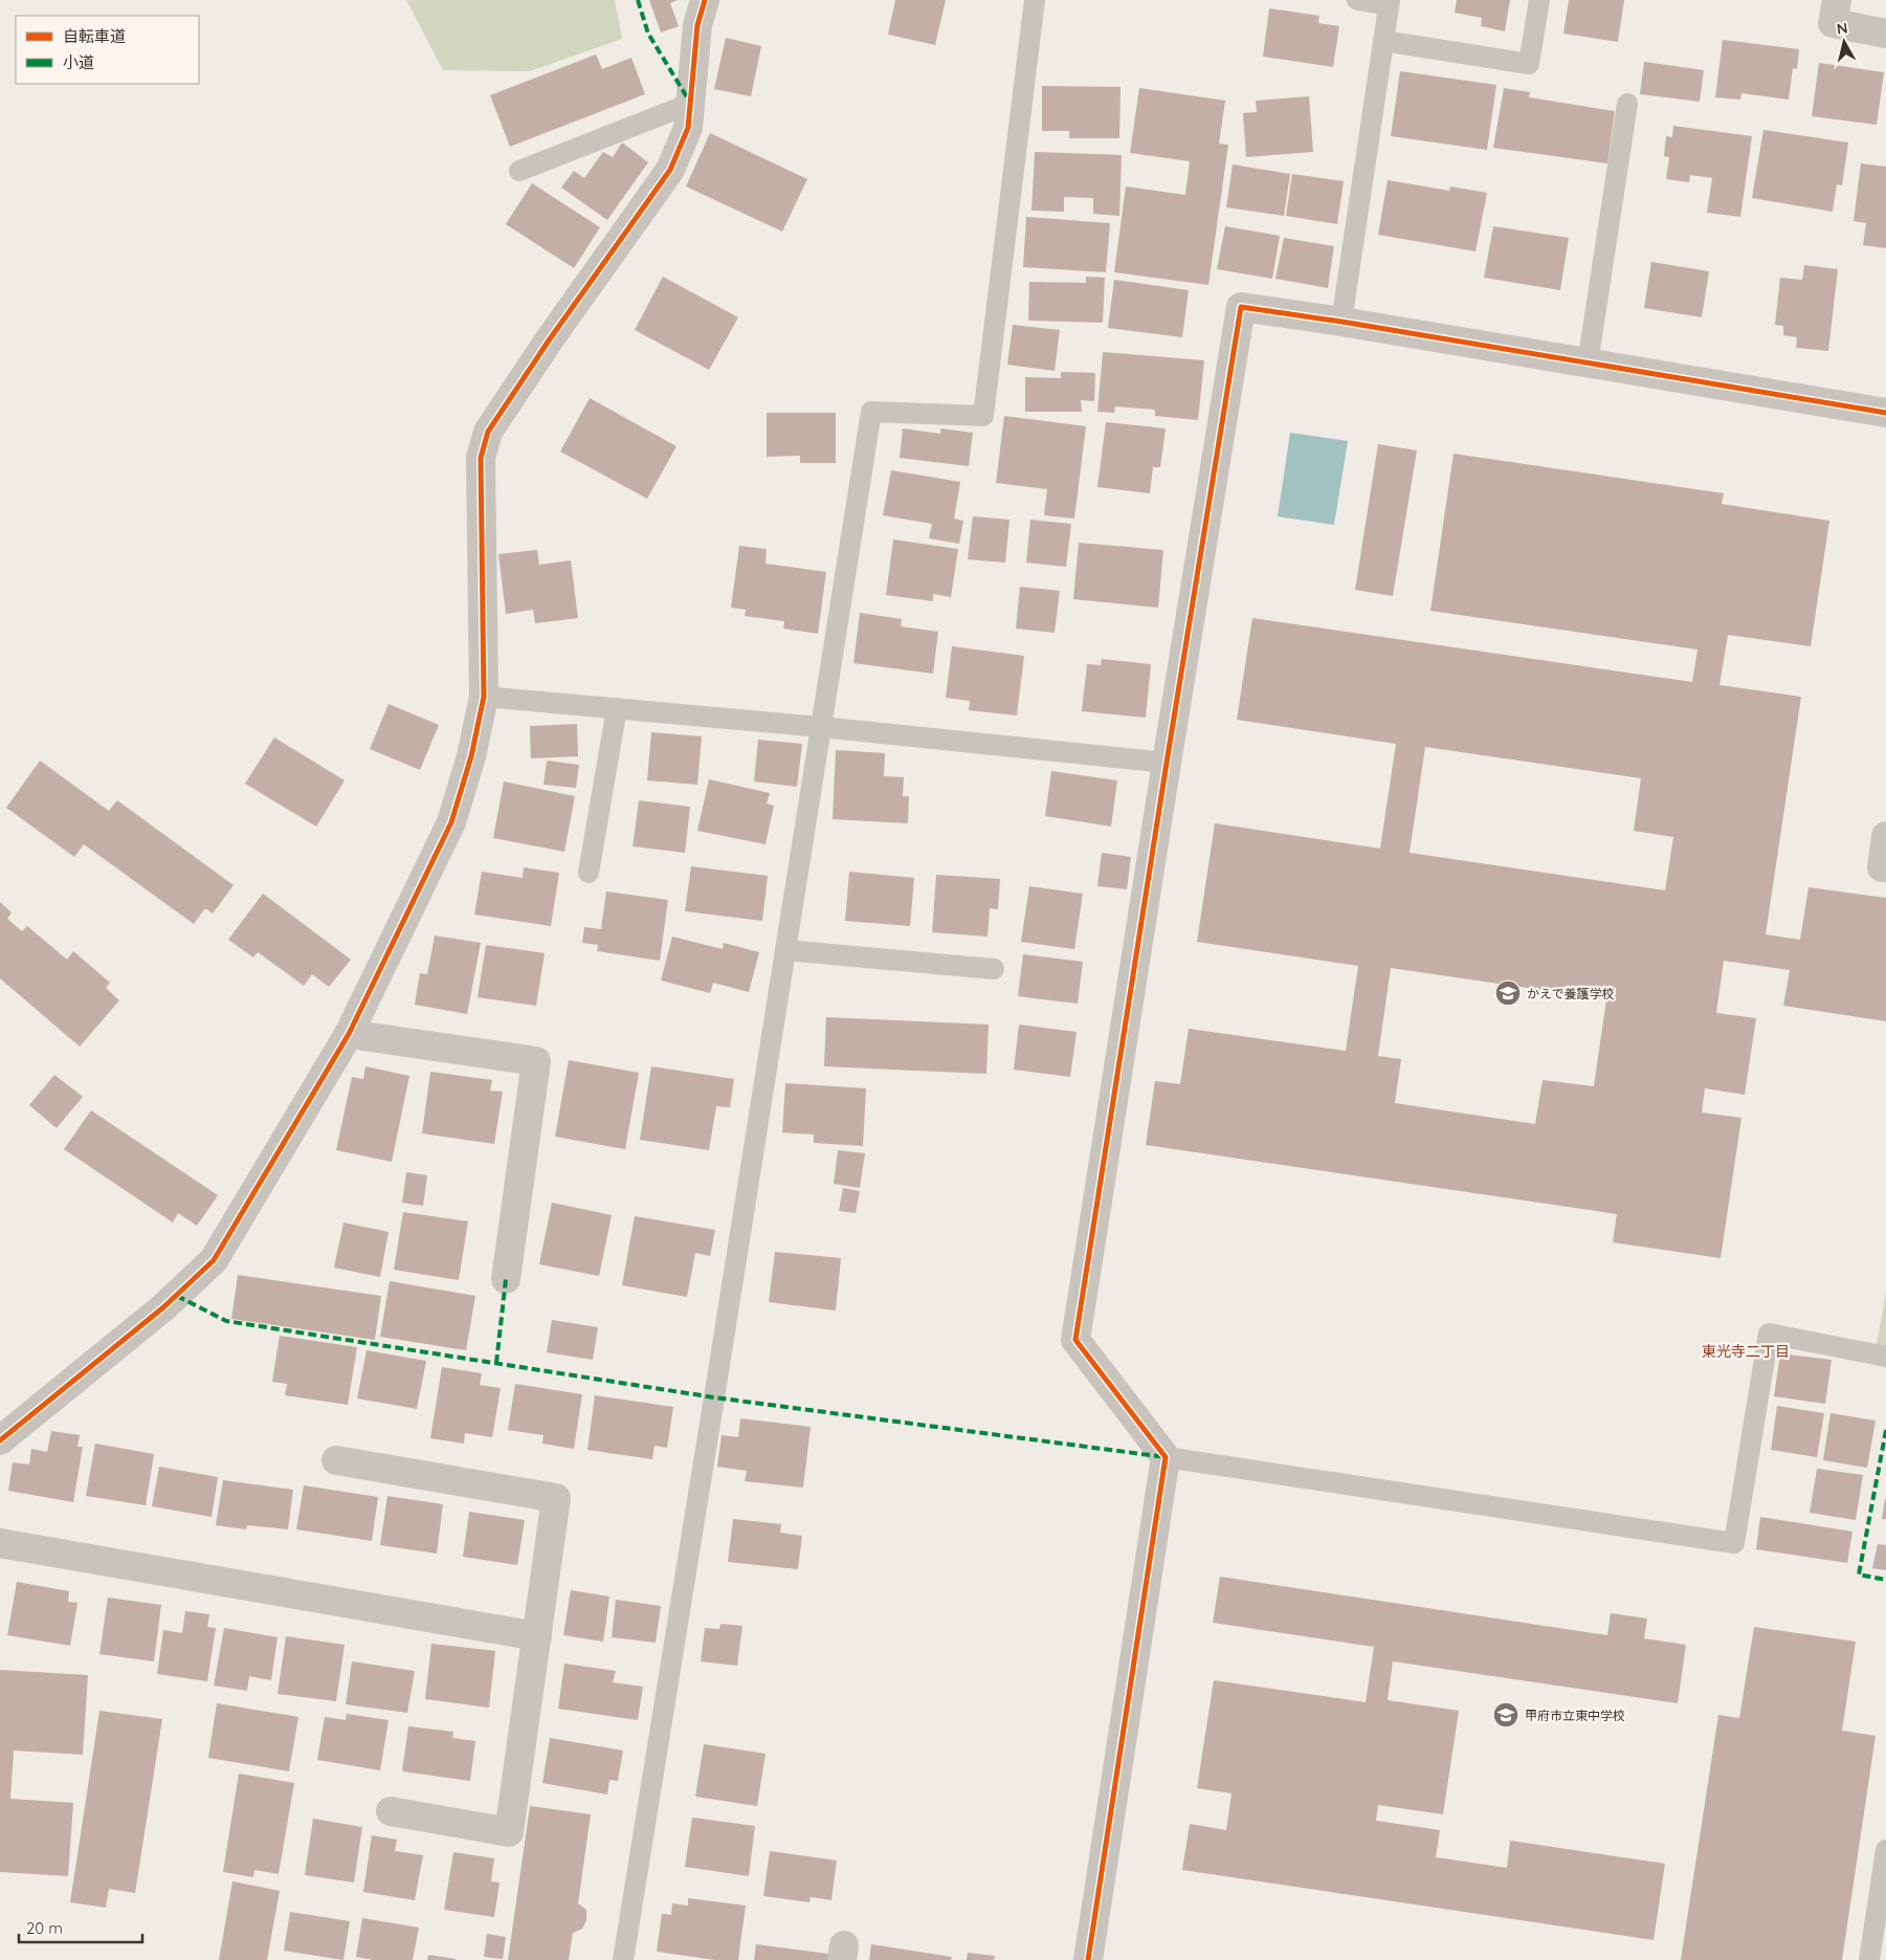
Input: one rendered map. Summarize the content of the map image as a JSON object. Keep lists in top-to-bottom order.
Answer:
{
  "districts": ["東光寺二丁目"],
  "places": {
    "school or university": ["かえで養護学校", "甲府市立東中学校"]
  },
  "legend": ["自転車道", "小道"],
  "scale_bar": "20 m",
  "north": "top"
}
